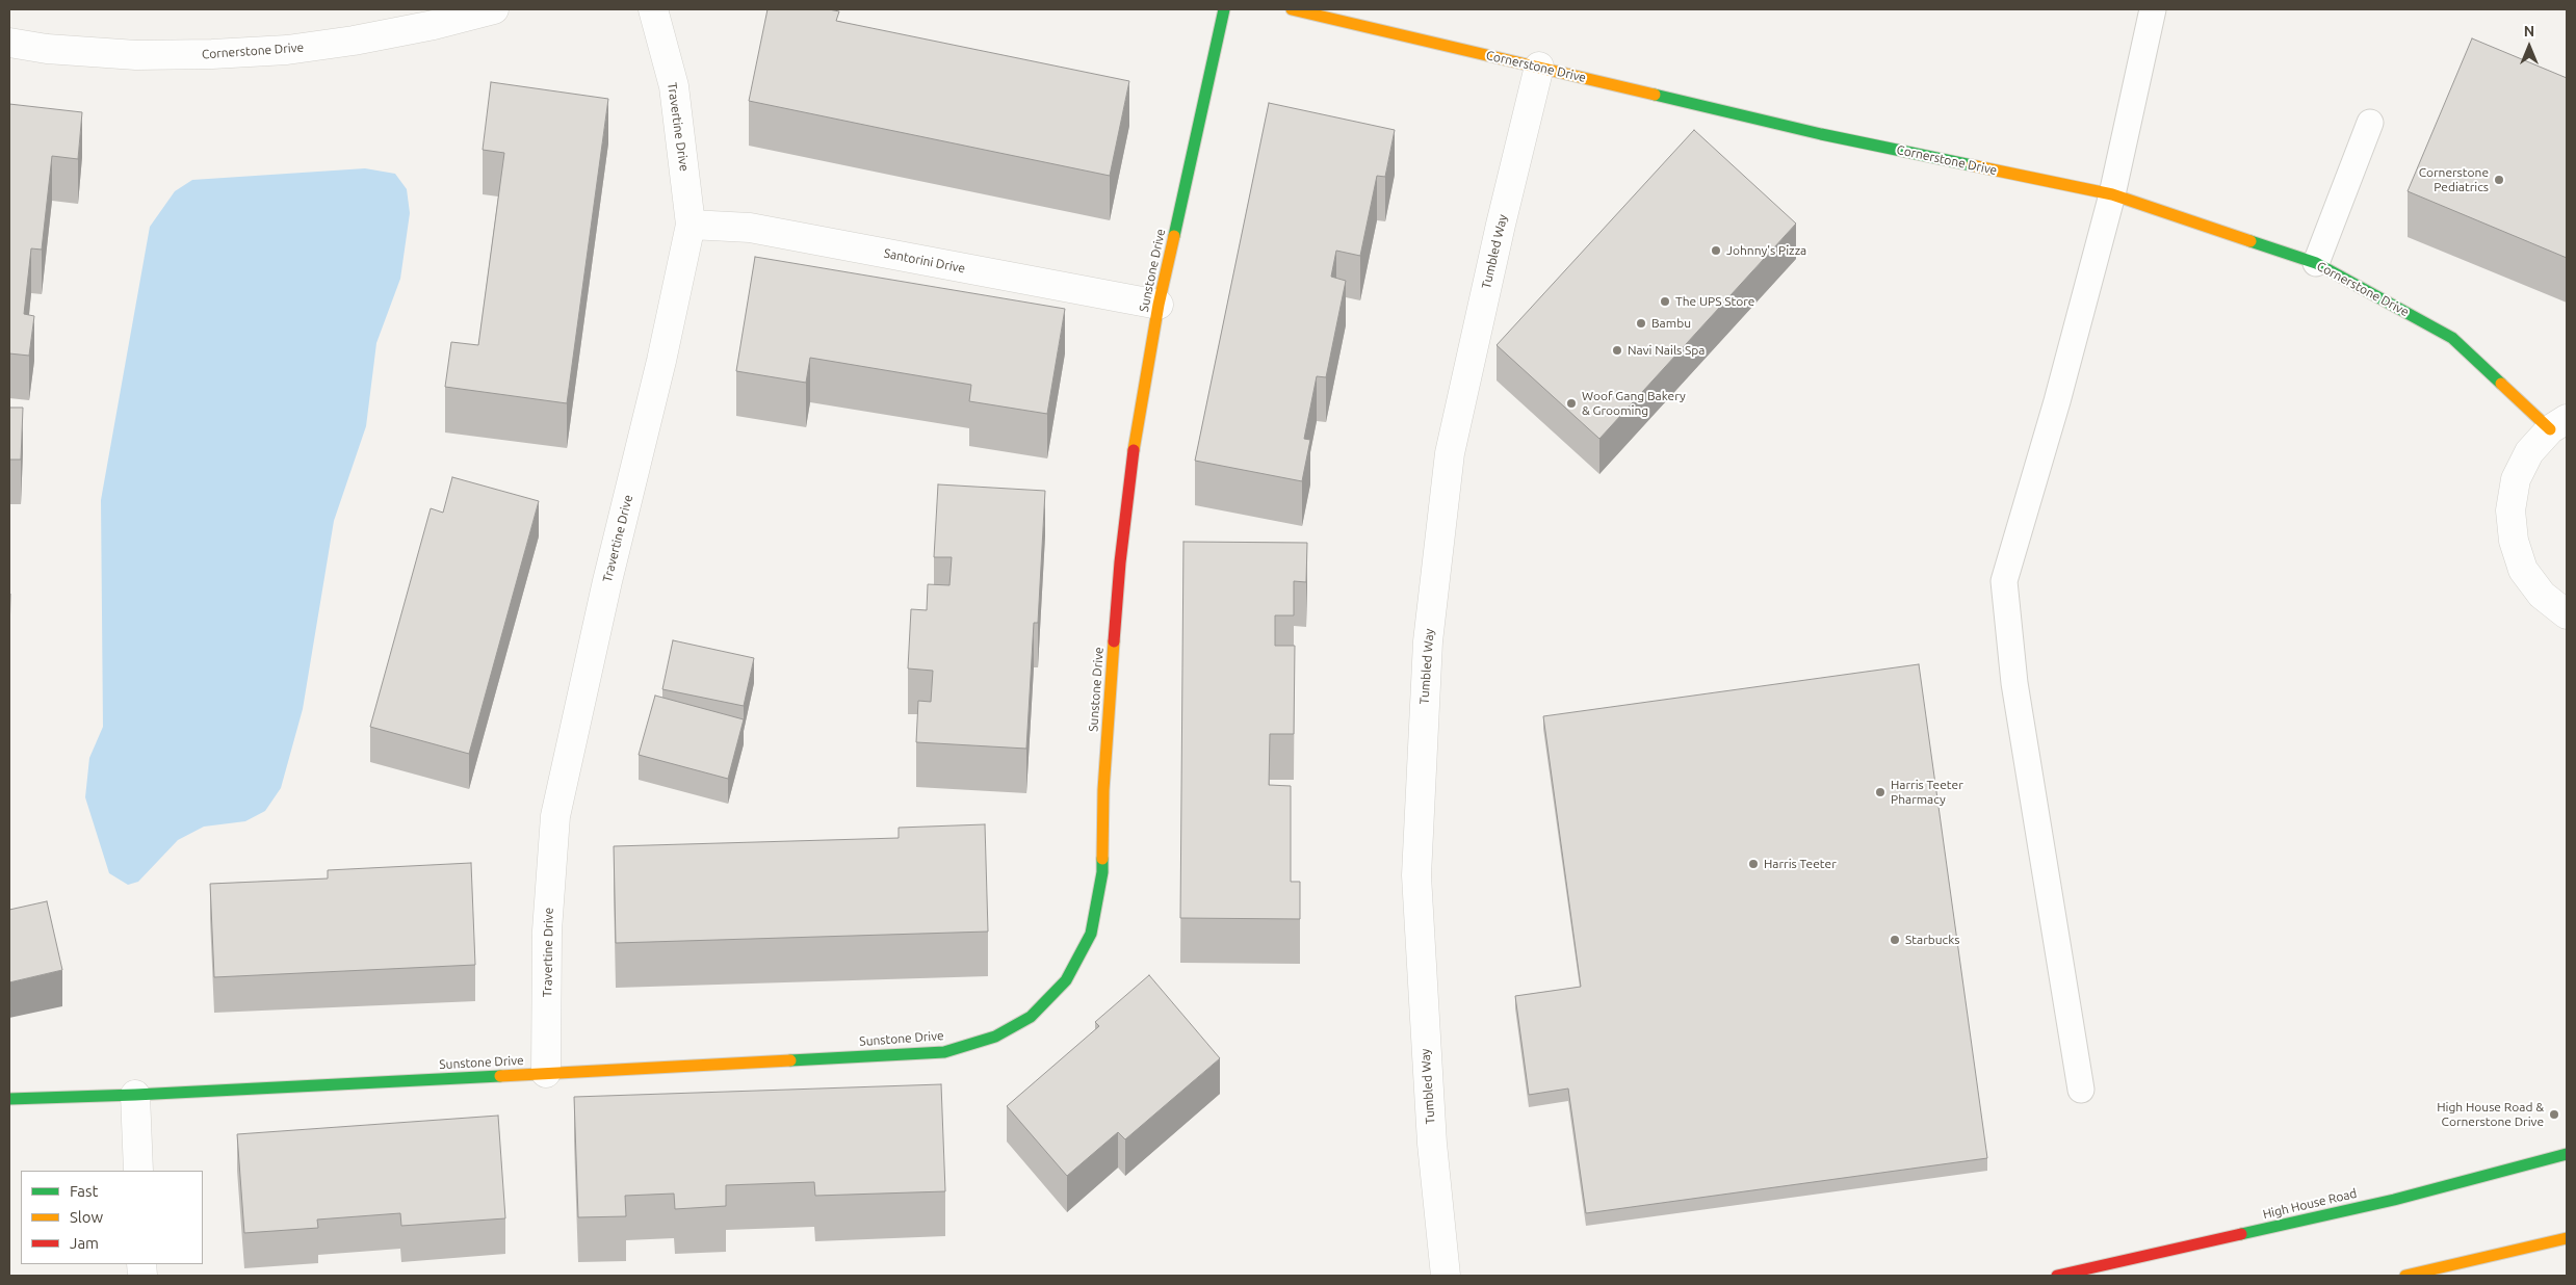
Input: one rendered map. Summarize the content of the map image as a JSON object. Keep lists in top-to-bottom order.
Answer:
{
  "streets": {
    "street": [
      "Cornerstone Drive",
      "Travertine Drive",
      "Tumbled Way",
      "Santorini Drive",
      "Sunstone Drive",
      "High House Road"
    ]
  },
  "crossings": [
    ["Cornerstone Drive", "Tumbled Way"],
    ["Travertine Drive", "Santorini Drive"],
    ["Travertine Drive", "Sunstone Drive"],
    ["Santorini Drive", "Sunstone Drive"]
  ],
  "places": [
    "Cornerstone Pediatrics",
    "Johnny's Pizza",
    "The UPS Store",
    "Bambu",
    "Navi Nails Spa",
    "Woof Gang Bakery & Grooming",
    "Harris Teeter Pharmacy",
    "Harris Teeter",
    "Starbucks",
    "High House Road & Cornerstone Drive"
  ],
  "legend": ["Fast", "Slow", "Jam"],
  "north": "top"
}
